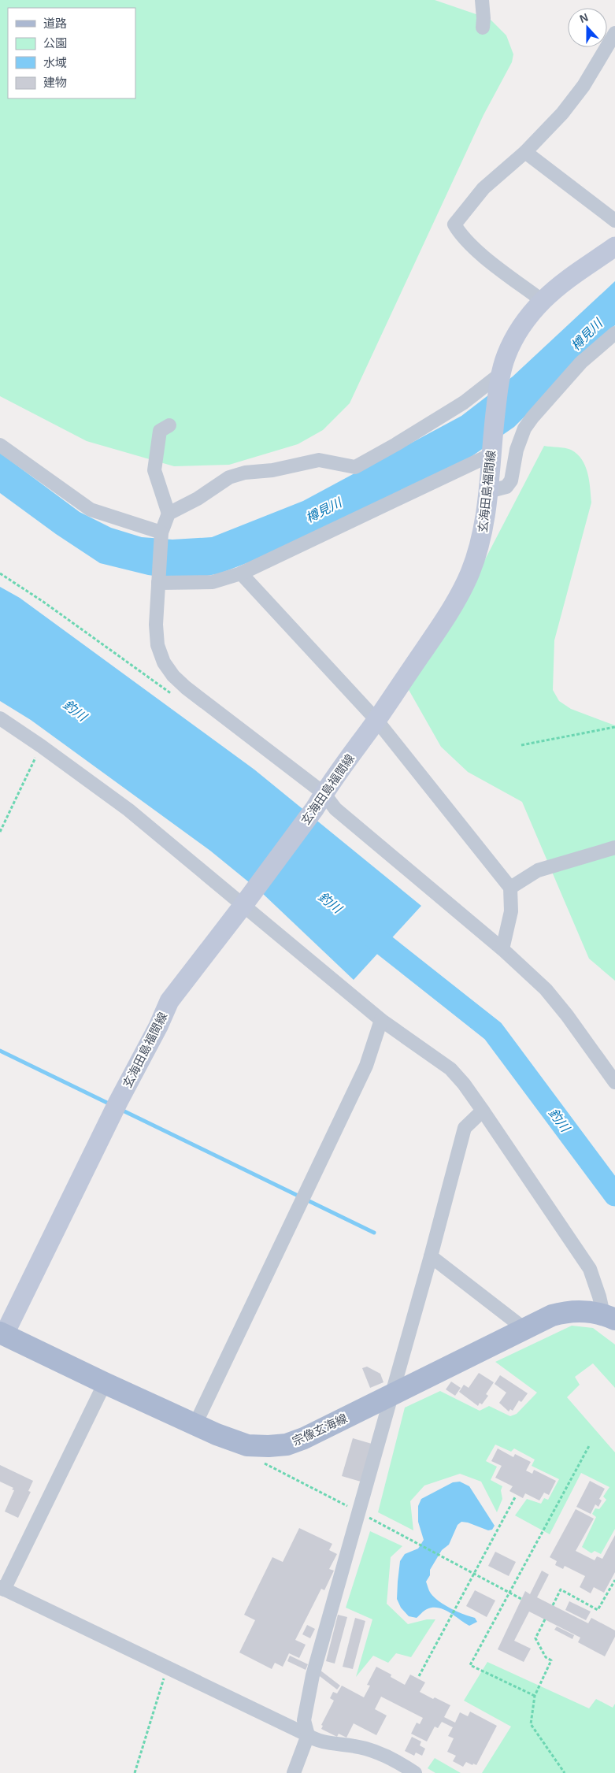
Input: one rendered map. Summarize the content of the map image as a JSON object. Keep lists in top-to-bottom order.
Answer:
{
  "streets": {
    "main road": ["玄海田島福間線", "宗像玄海線"]
  },
  "crossings": [
    ["玄海田島福間線", "宗像玄海線"]
  ],
  "water": ["樽見川", "釣川"],
  "legend": [
    "道路",
    "公園",
    "水域",
    "建物"
  ],
  "north": "top"
}
